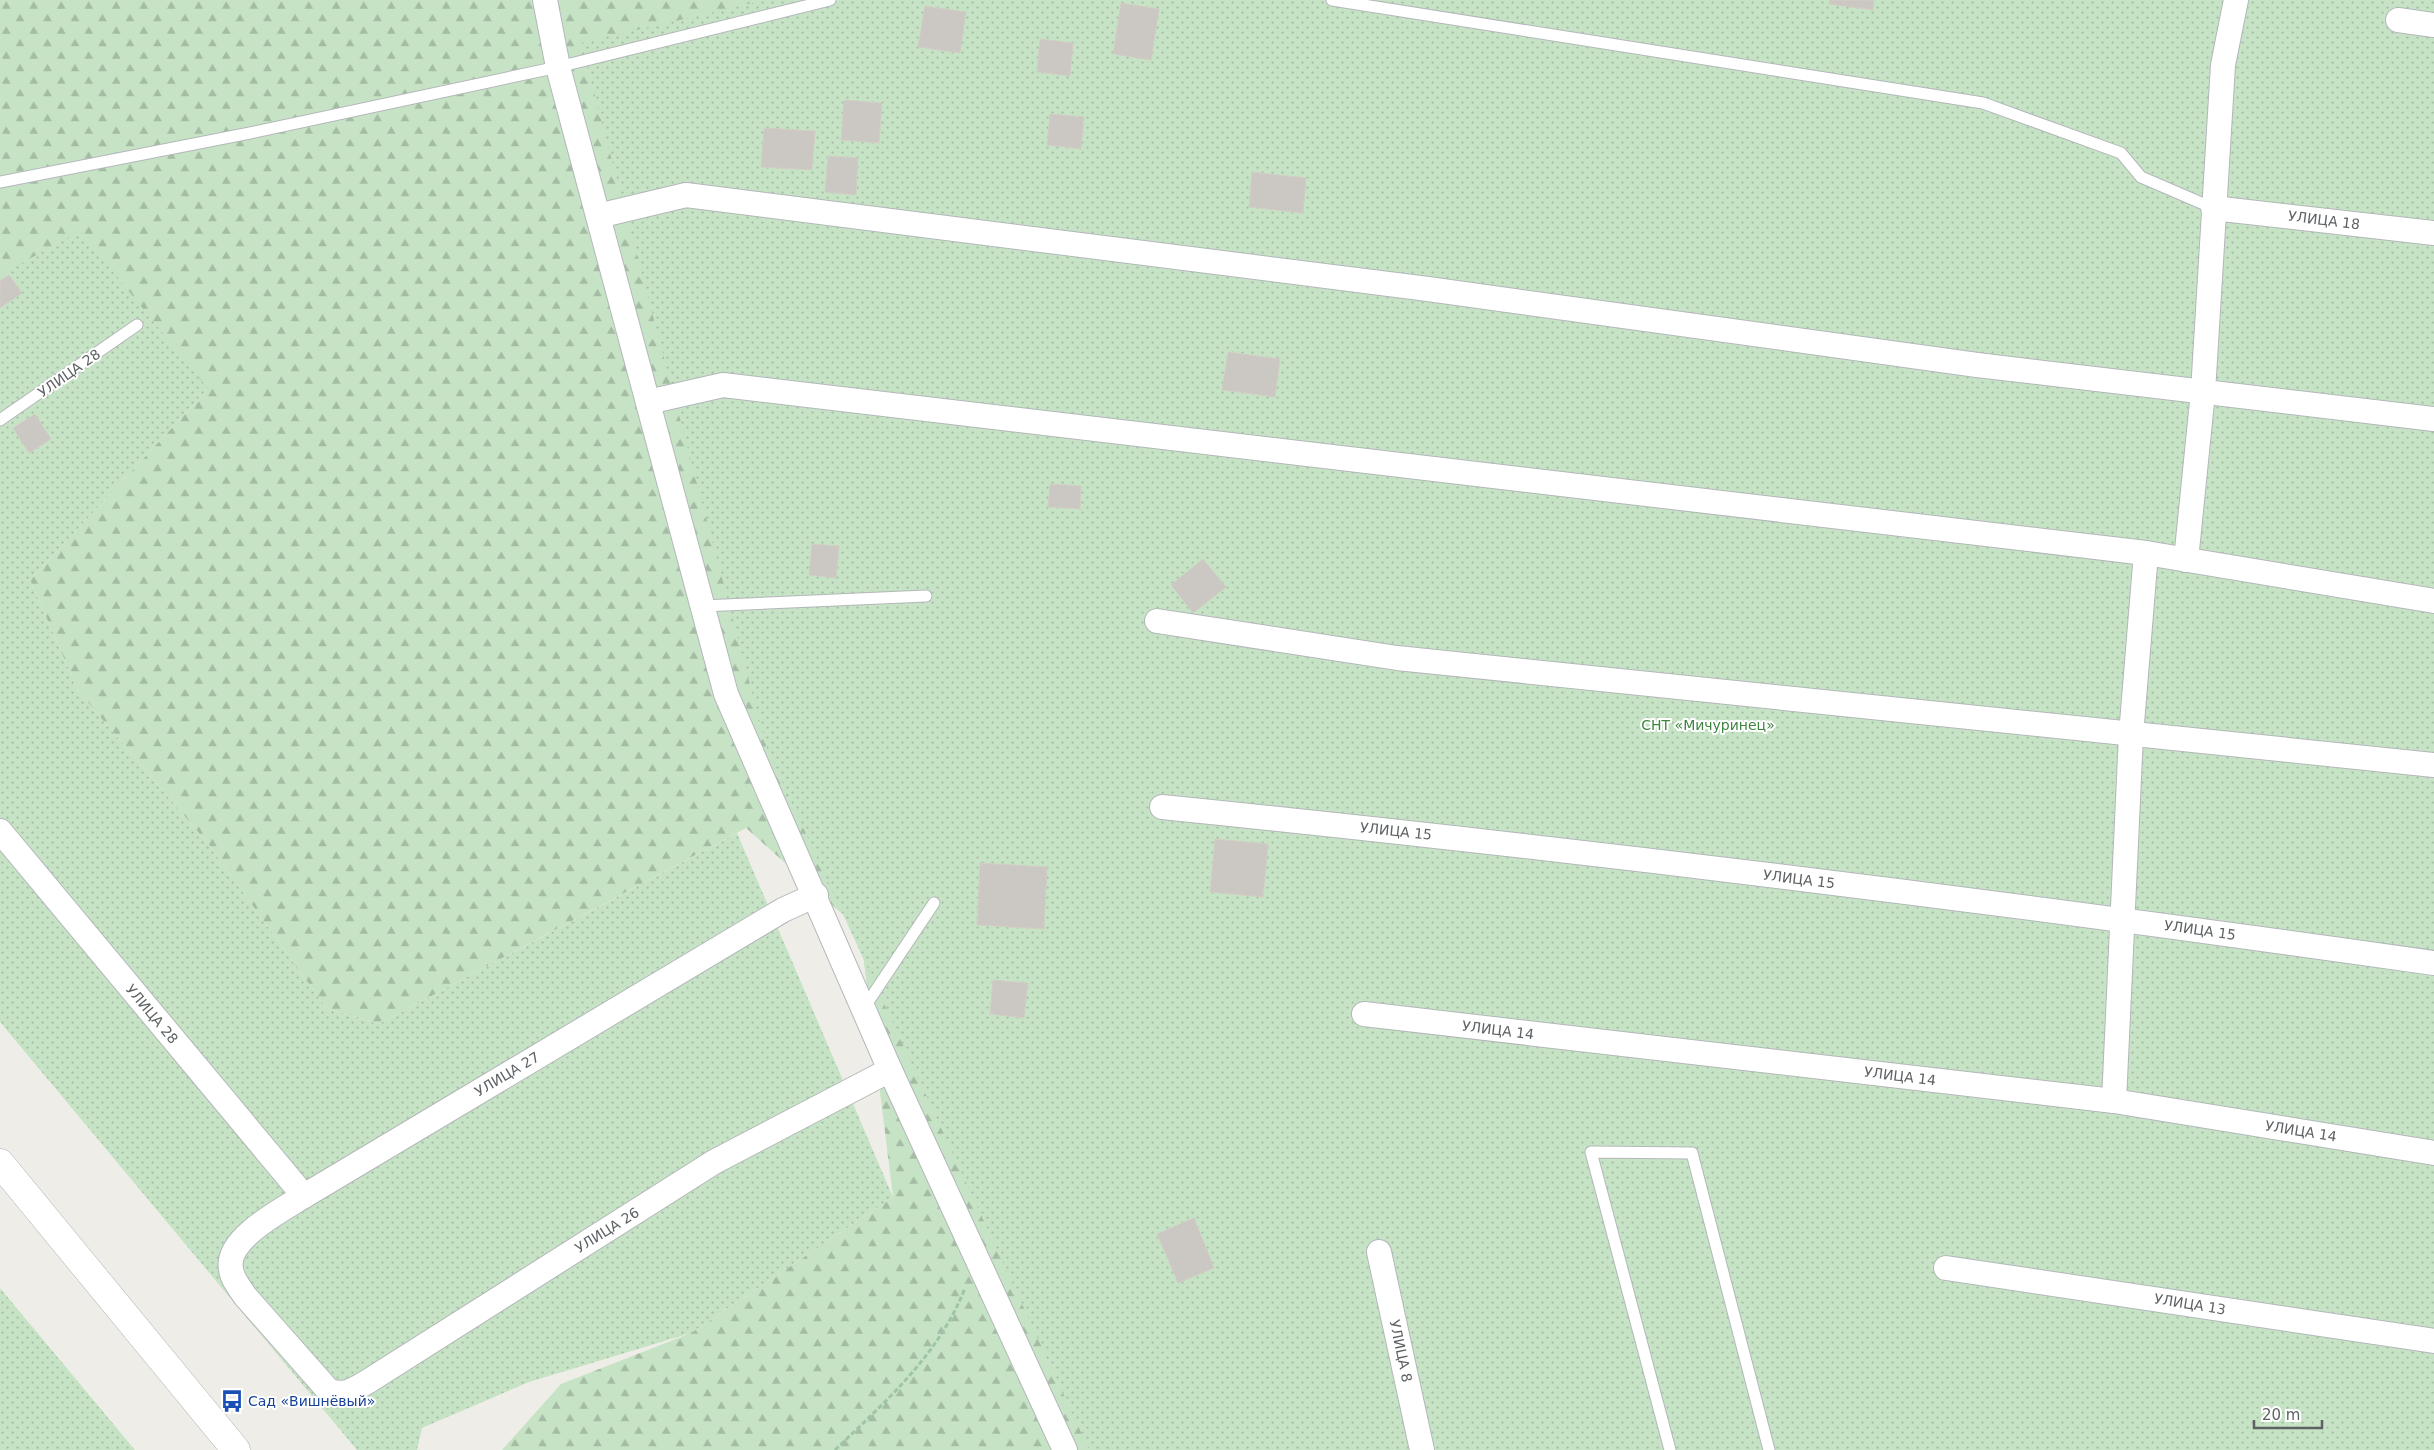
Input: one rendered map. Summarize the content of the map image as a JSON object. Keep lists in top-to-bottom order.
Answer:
{
  "streets": {
    "street": [
      "УЛИЦА 18",
      "УЛИЦА 28",
      "УЛИЦА 15",
      "УЛИЦА 14",
      "УЛИЦА 27",
      "УЛИЦА 26",
      "УЛИЦА 13",
      "УЛИЦА 8"
    ]
  },
  "crossings": [
    ["УЛИЦА 28", "УЛИЦА 27"],
    ["УЛИЦА 27", "УЛИЦА 26"]
  ],
  "parks": ["СНТ «Мичуринец»"],
  "places": {
    "bus stop": ["Сад «Вишнёвый»"]
  },
  "scale_bar": "20 m"
}
